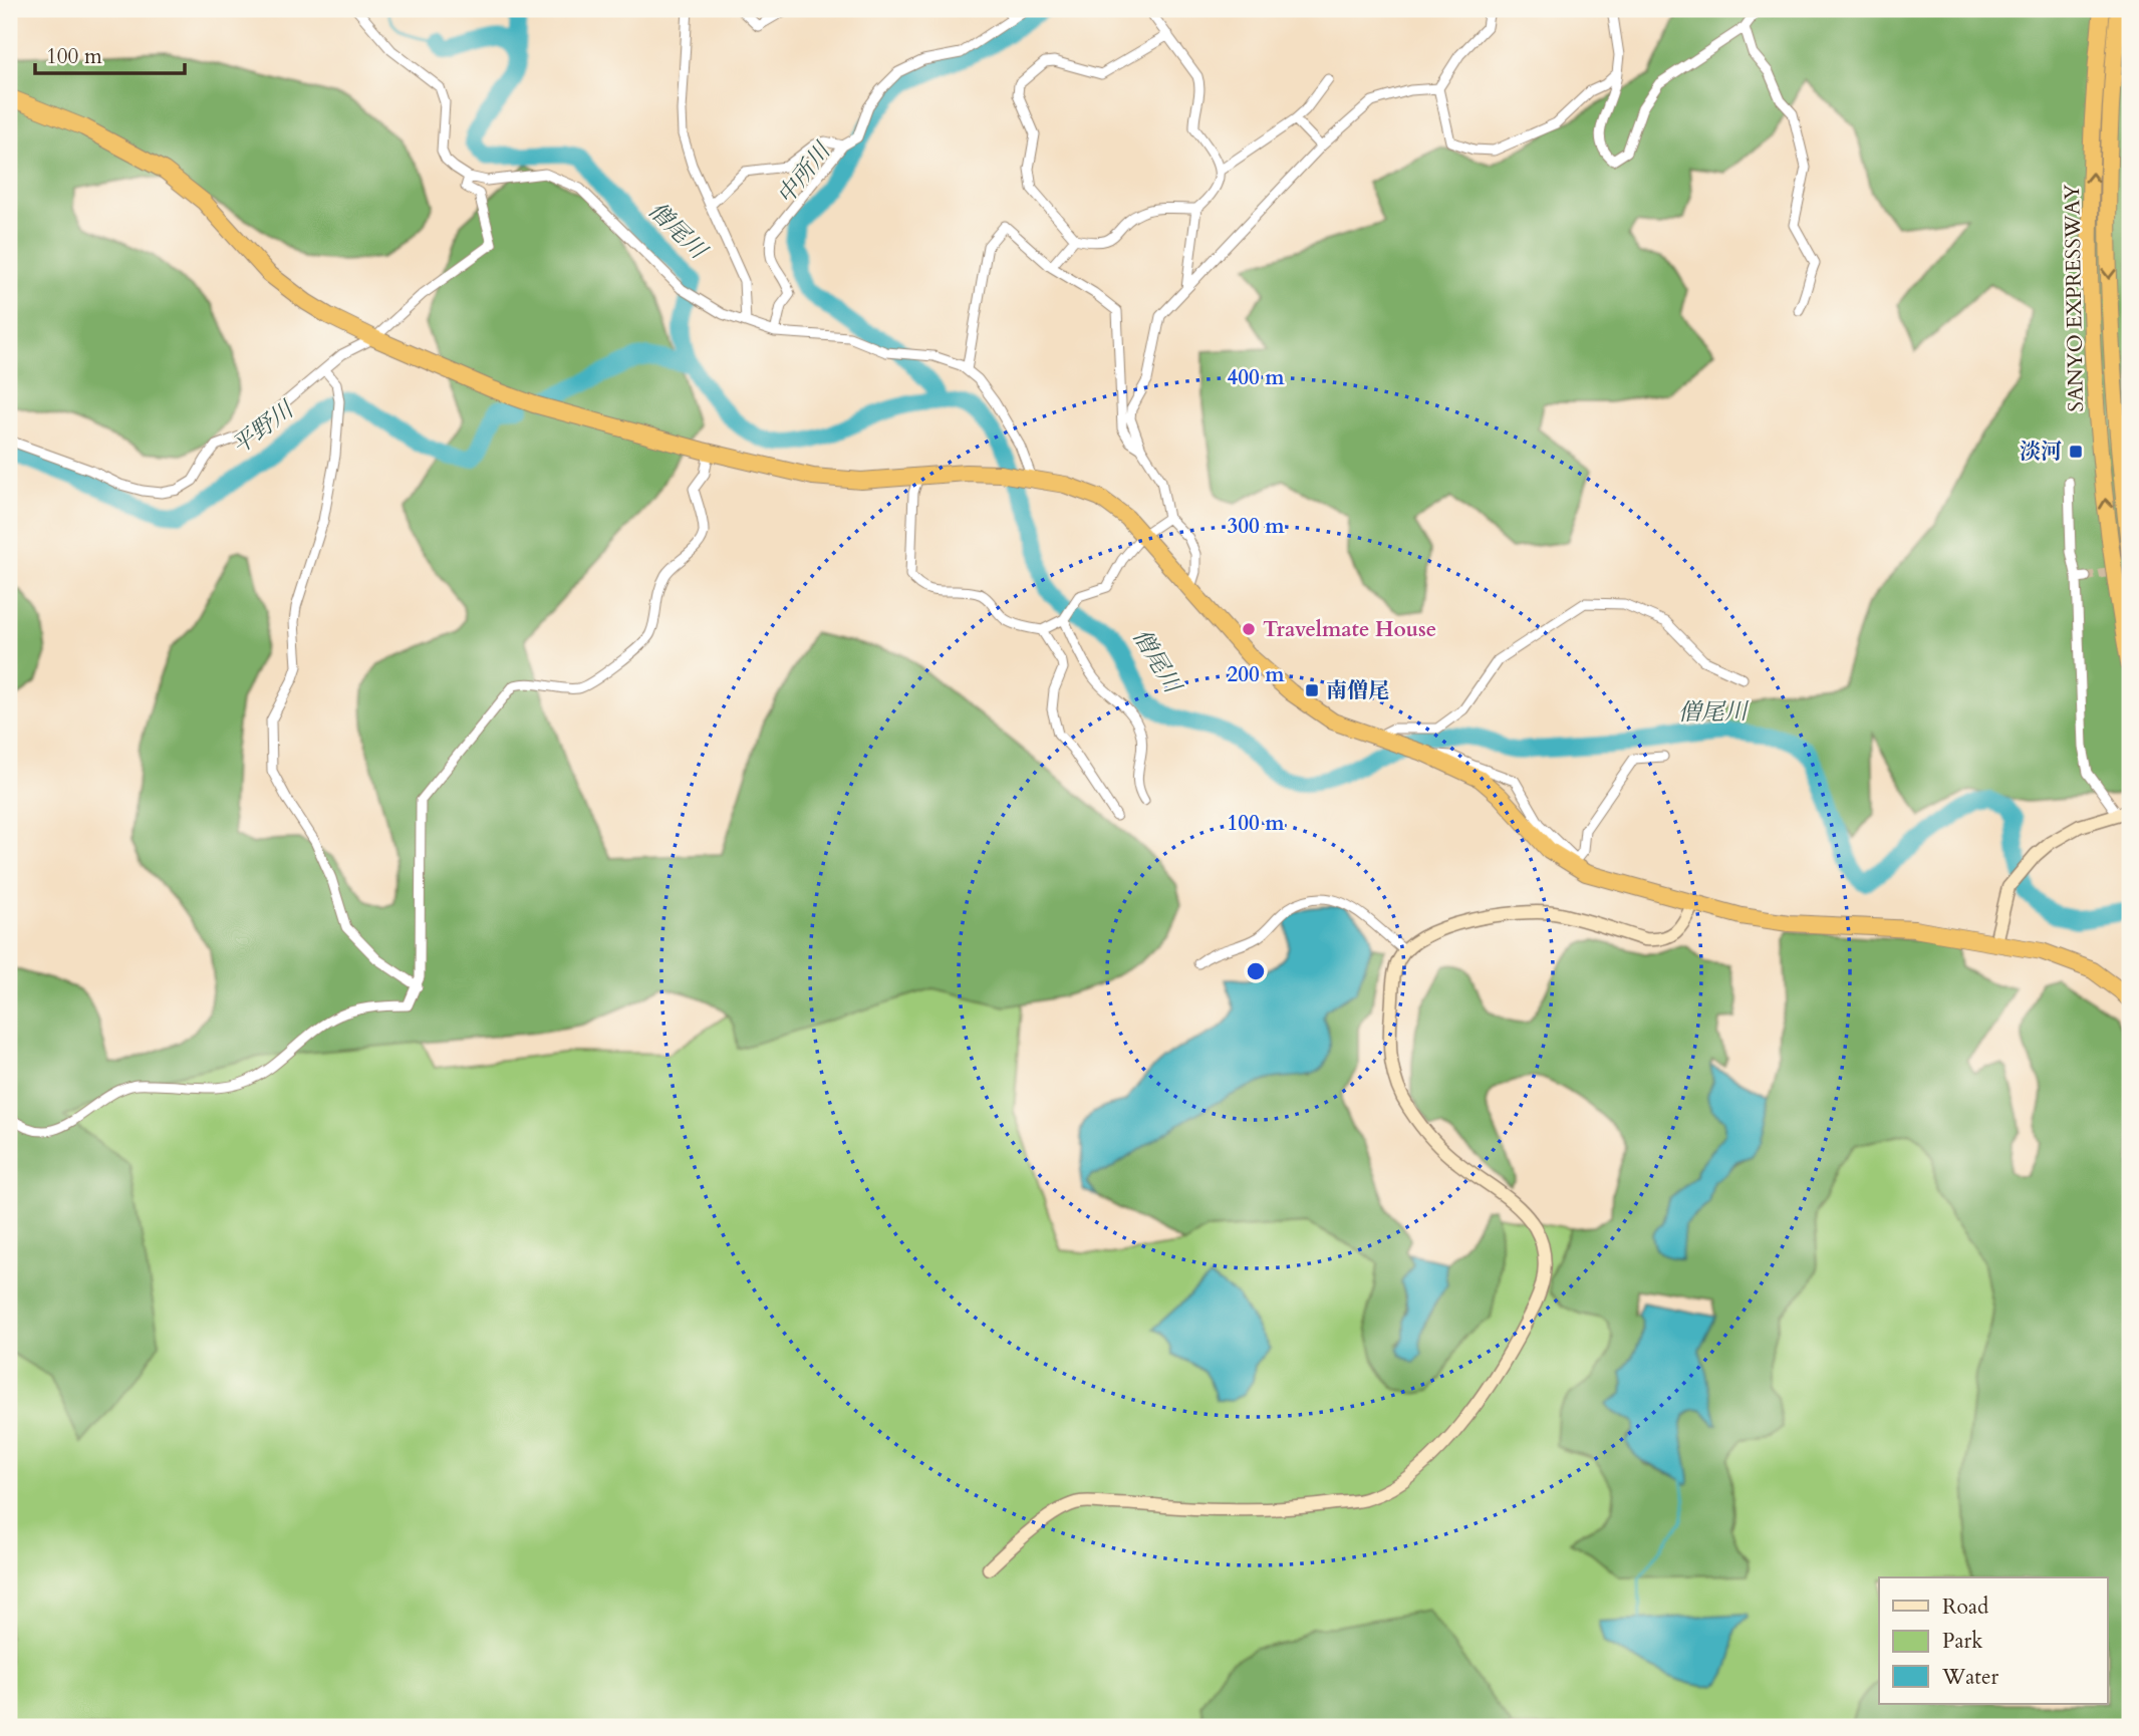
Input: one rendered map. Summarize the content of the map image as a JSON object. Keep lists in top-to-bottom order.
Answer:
{
  "streets": {
    "highway": ["SANYO EXPRESSWAY"]
  },
  "water": ["中所川", "僧尾川", "平野川"],
  "places": {
    "transit": ["淡河", "南僧尾"],
    "other": ["Travelmate House"]
  },
  "legend": ["Road", "Park", "Water"],
  "scale_bar": "100 m",
  "rings": [
    "400 m",
    "300 m",
    "200 m",
    "100 m"
  ]
}
